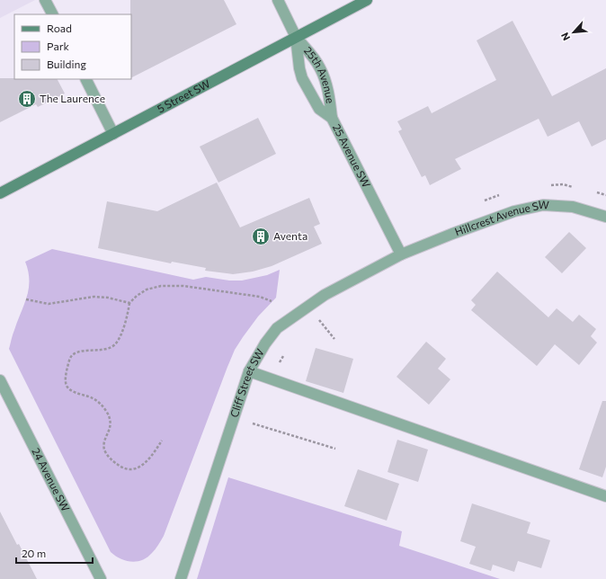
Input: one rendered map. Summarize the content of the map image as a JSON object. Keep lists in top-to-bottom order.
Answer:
{
  "streets": {
    "street": [
      "25th Avenue",
      "5 Street SW",
      "25 Avenue SW",
      "Hillcrest Avenue SW",
      "Cliff Street SW",
      "24 Avenue SW"
    ]
  },
  "crossings": [
    ["25th Avenue", "5 Street SW"],
    ["25th Avenue", "25 Avenue SW"],
    ["5 Street SW", "25 Avenue SW"],
    ["25 Avenue SW", "Hillcrest Avenue SW"],
    ["25 Avenue SW", "Cliff Street SW"],
    ["Hillcrest Avenue SW", "Cliff Street SW"]
  ],
  "places": {
    "building": ["The Laurence", "Aventa"]
  },
  "legend": ["Road", "Park", "Building"],
  "scale_bar": "20 m",
  "north": "bottom left"
}
